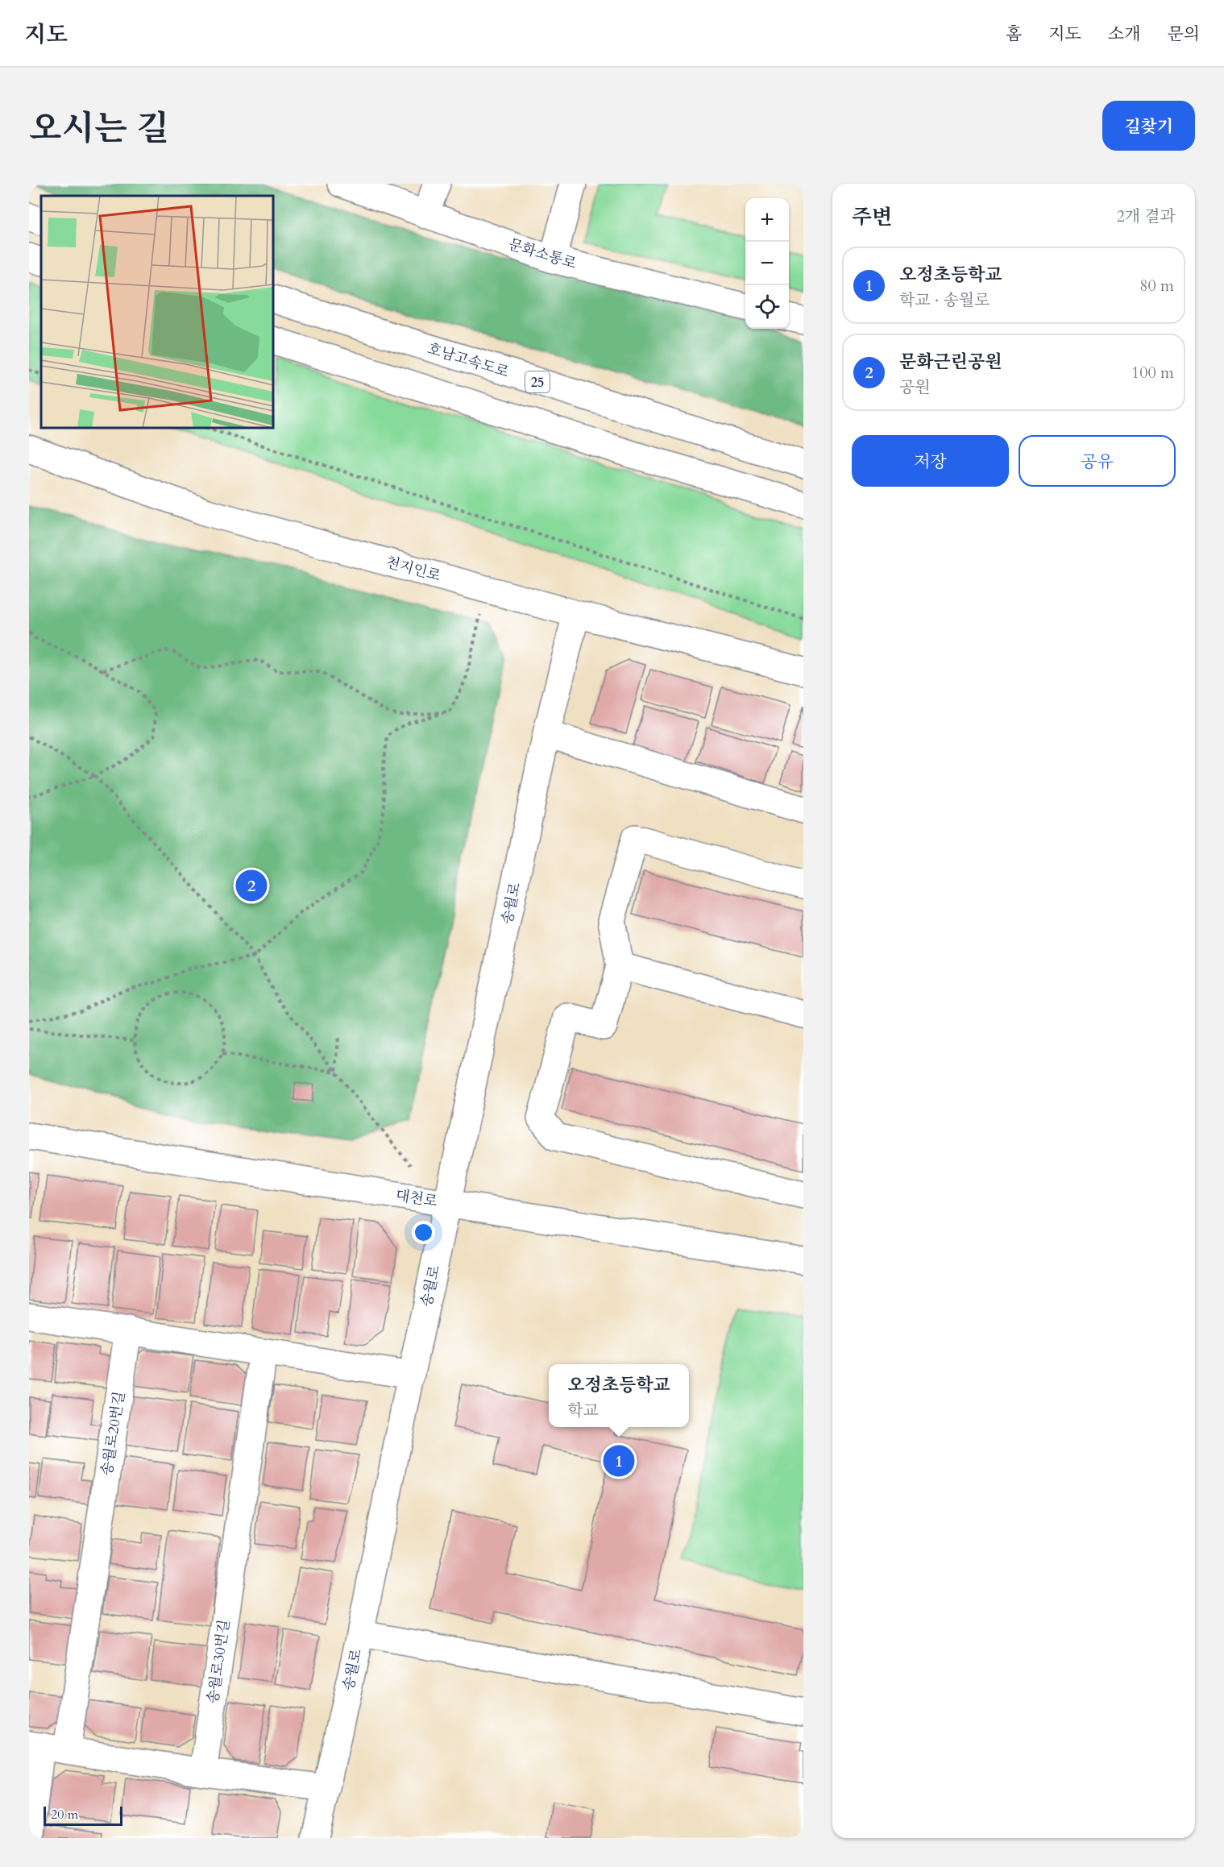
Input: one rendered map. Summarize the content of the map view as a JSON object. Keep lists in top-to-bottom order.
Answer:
{
  "streets": {
    "main road": [
      "문화소통로",
      "호남고속도로",
      "25",
      "천지인로",
      "송월로",
      "대천로",
      "송월로20번길",
      "송월로30번길"
    ]
  },
  "crossings": [
    ["천지인로", "송월로"],
    ["송월로", "대천로"]
  ],
  "scale_bar": "20 m",
  "page": {
    "header": "지도",
    "nav": [
      "홈",
      "지도",
      "소개",
      "문의"
    ],
    "title": "오시는 길",
    "buttons": [
      "길찾기",
      ["저장", "공유"]
    ],
    "heading": ["주변", "2개 결과"],
    "map_buttons": ["+", "−"],
    "list": [
      {
        "mark": "1",
        "name": "오정초등학교",
        "note": "학교 · 송월로",
        "value": "80 m"
      },
      {
        "mark": "2",
        "name": "문화근린공원",
        "note": "공원",
        "value": "100 m"
      }
    ],
    "pins": ["2", "1"],
    "popup": ["오정초등학교", "학교"],
    "scale": "20 m"
  }
}
